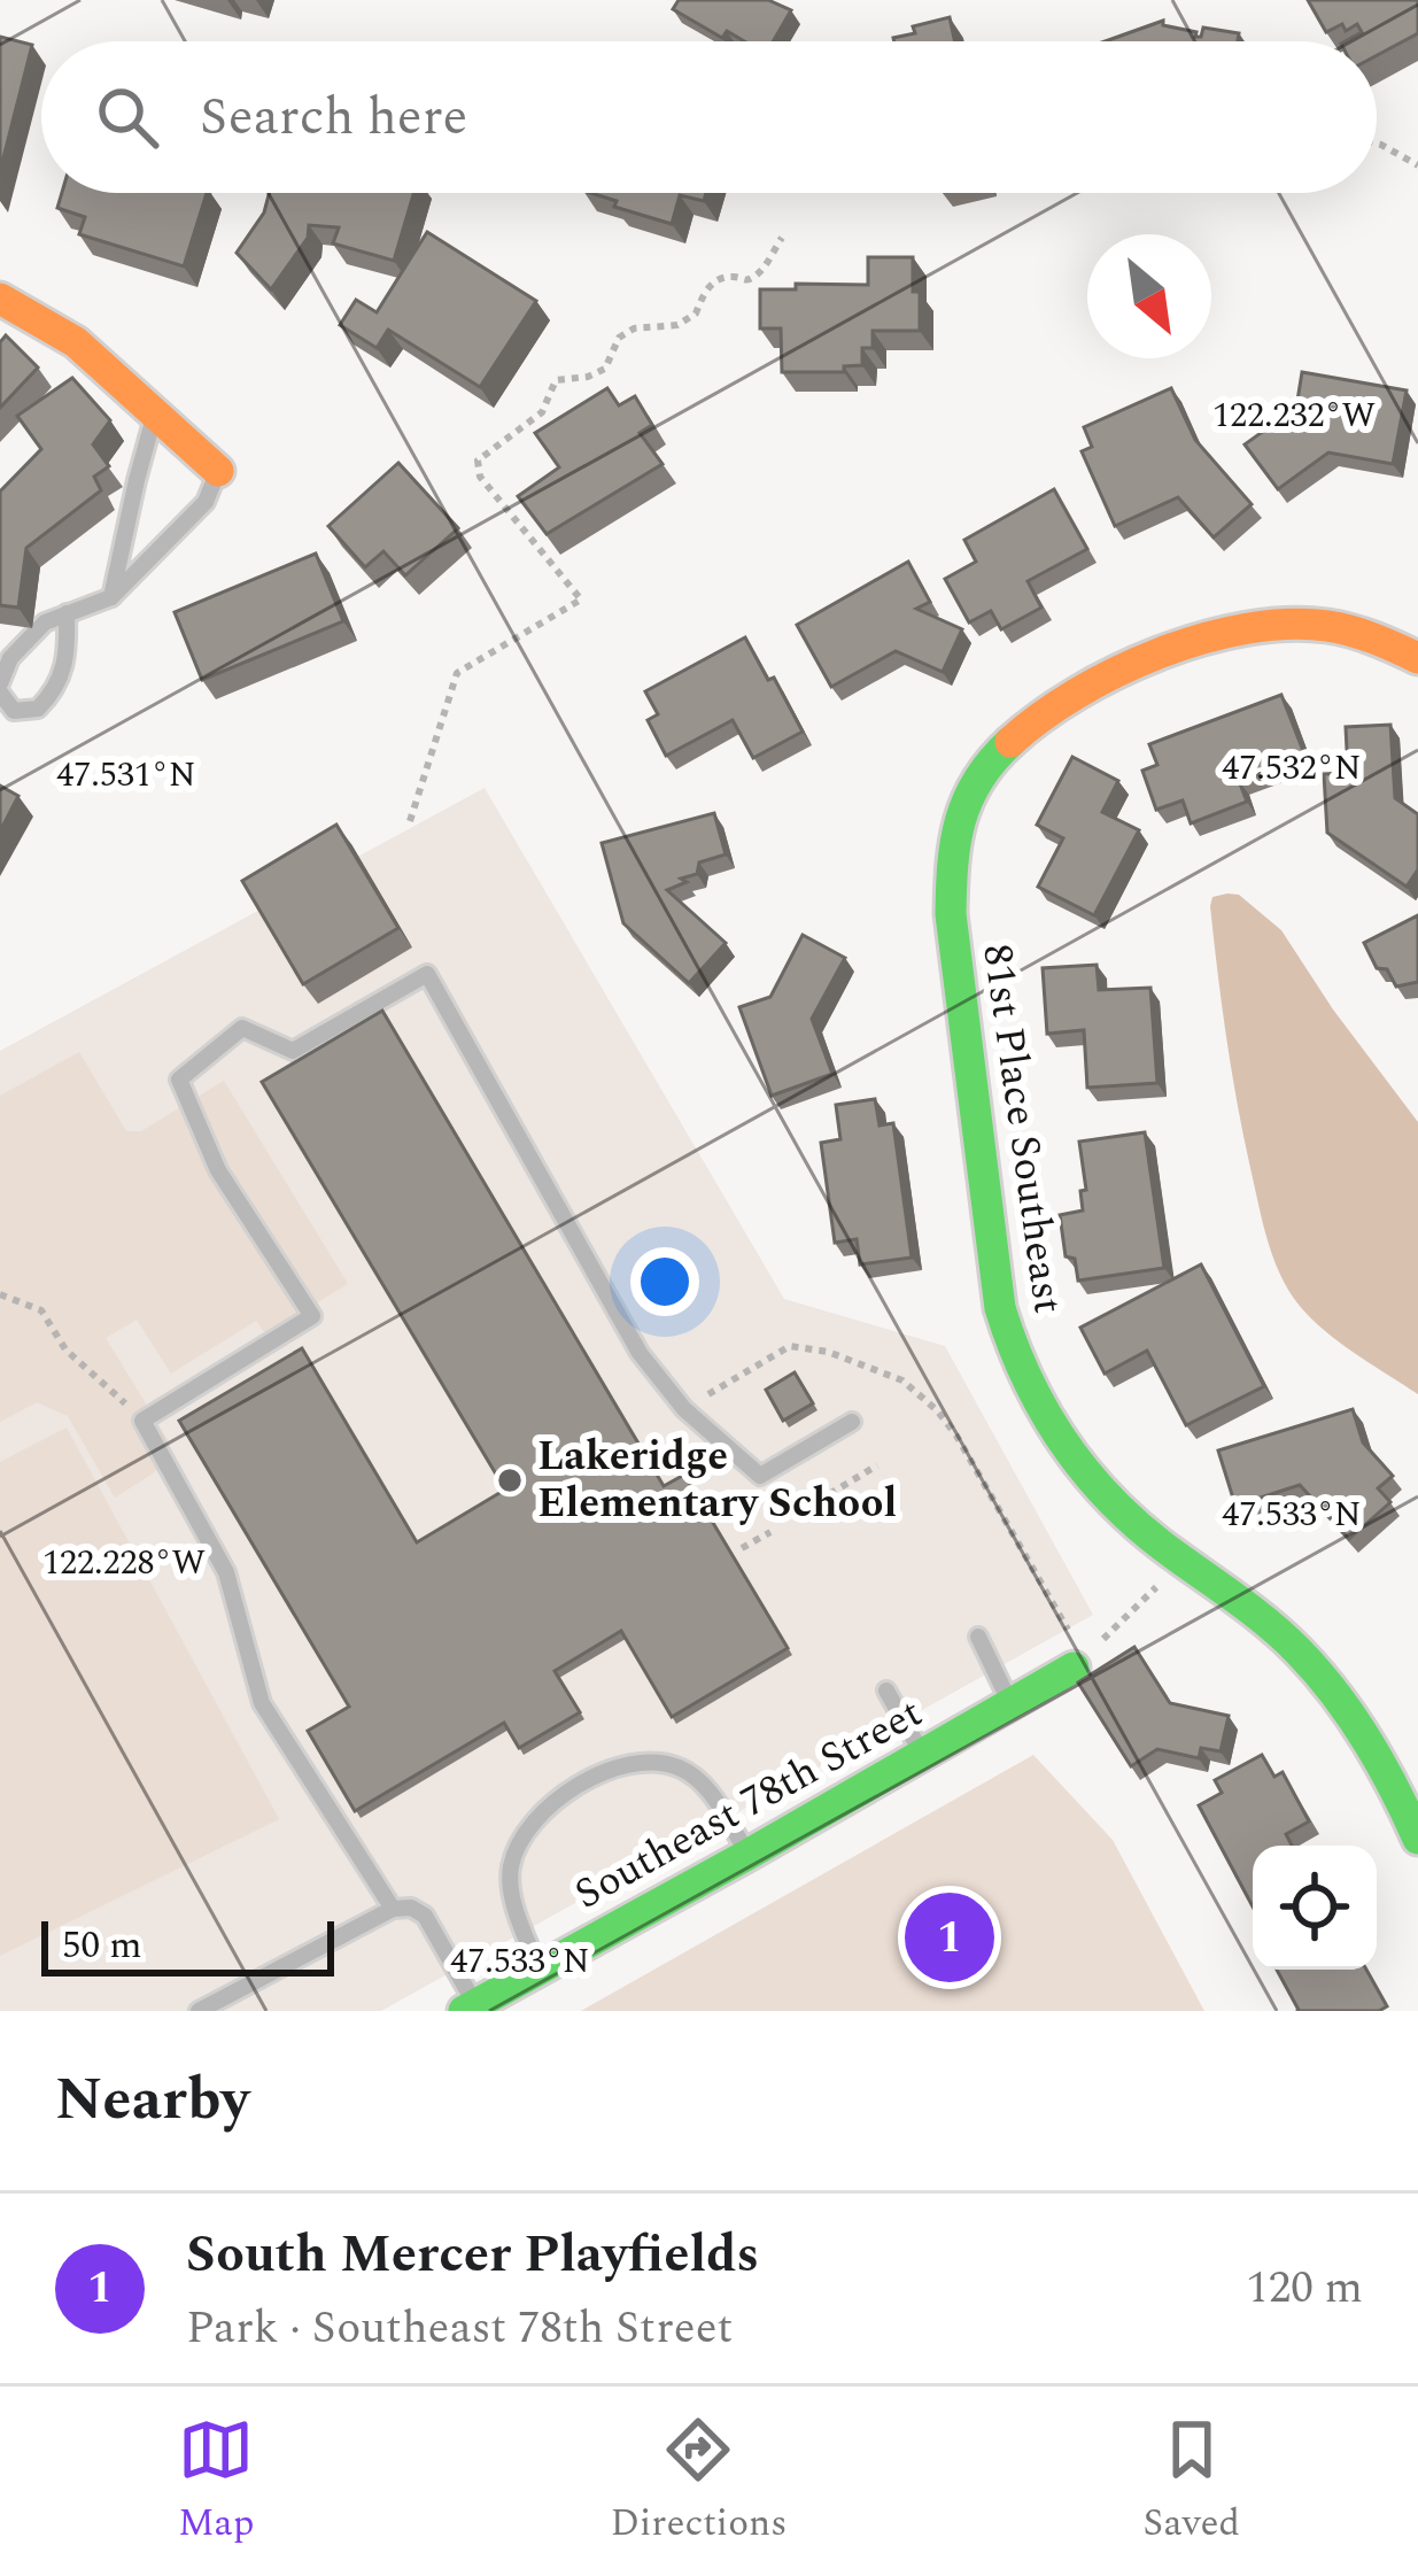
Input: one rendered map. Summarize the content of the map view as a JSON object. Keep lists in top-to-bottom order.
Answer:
{
  "streets": {
    "street": ["81st Place Southeast", "Southeast 78th Street"]
  },
  "places": ["Lakeridge Elementary School"],
  "scale_bar": "50 m",
  "north": "bottom right",
  "page": {
    "search": "Search here",
    "pins": "1",
    "scale": "50 m",
    "heading": "Nearby",
    "list": [
      {
        "mark": "1",
        "name": "South Mercer Playfields",
        "note": "Park · Southeast 78th Street",
        "value": "120 m"
      }
    ],
    "nav": ["Map", "Directions", "Saved"]
  },
  "coordinates": [
    "122.232°W",
    "47.532°N",
    "47.531°N",
    "47.533°N",
    "122.228°W"
  ]
}
